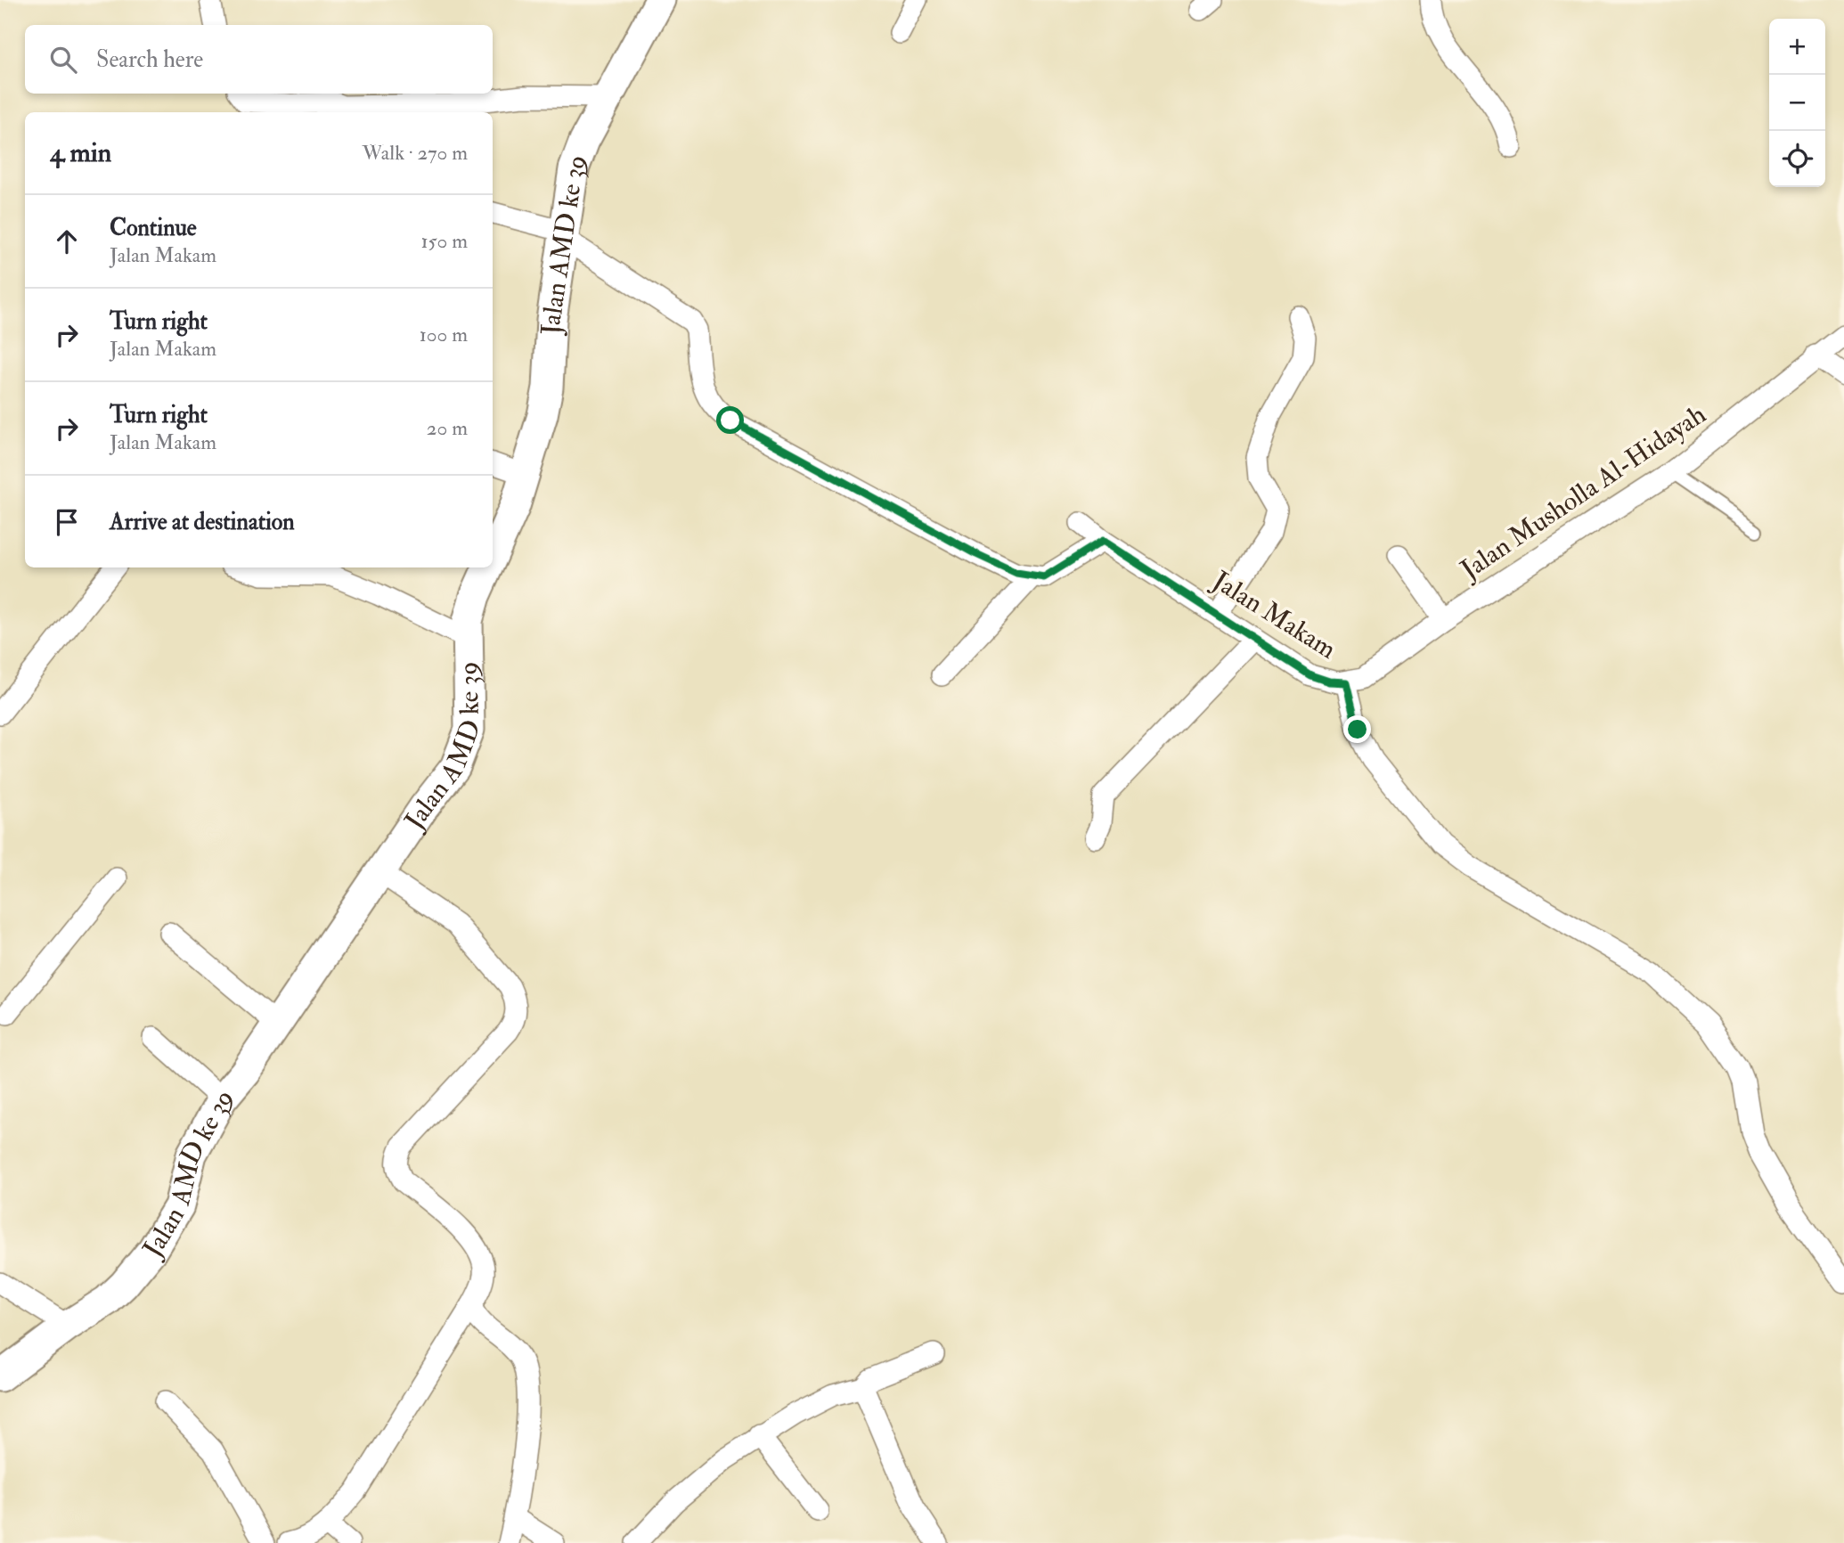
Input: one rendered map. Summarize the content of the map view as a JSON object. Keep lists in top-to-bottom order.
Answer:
{
  "streets": {
    "street": ["Jalan AMD ke 39", "Jalan Musholla Al-Hidayah", "Jalan Makam"]
  },
  "crossings": [
    ["Jalan Musholla Al-Hidayah", "Jalan Makam"]
  ],
  "page": {
    "map_buttons": ["+", "−"],
    "search": "Search here",
    "heading": ["4 min", "Walk · 270 m"],
    "list": [
      ["Continue", "Jalan Makam", "150 m"],
      ["Turn right", "Jalan Makam", "100 m"],
      ["Turn right", "Jalan Makam", "20 m"],
      "Arrive at destination"
    ]
  }
}
